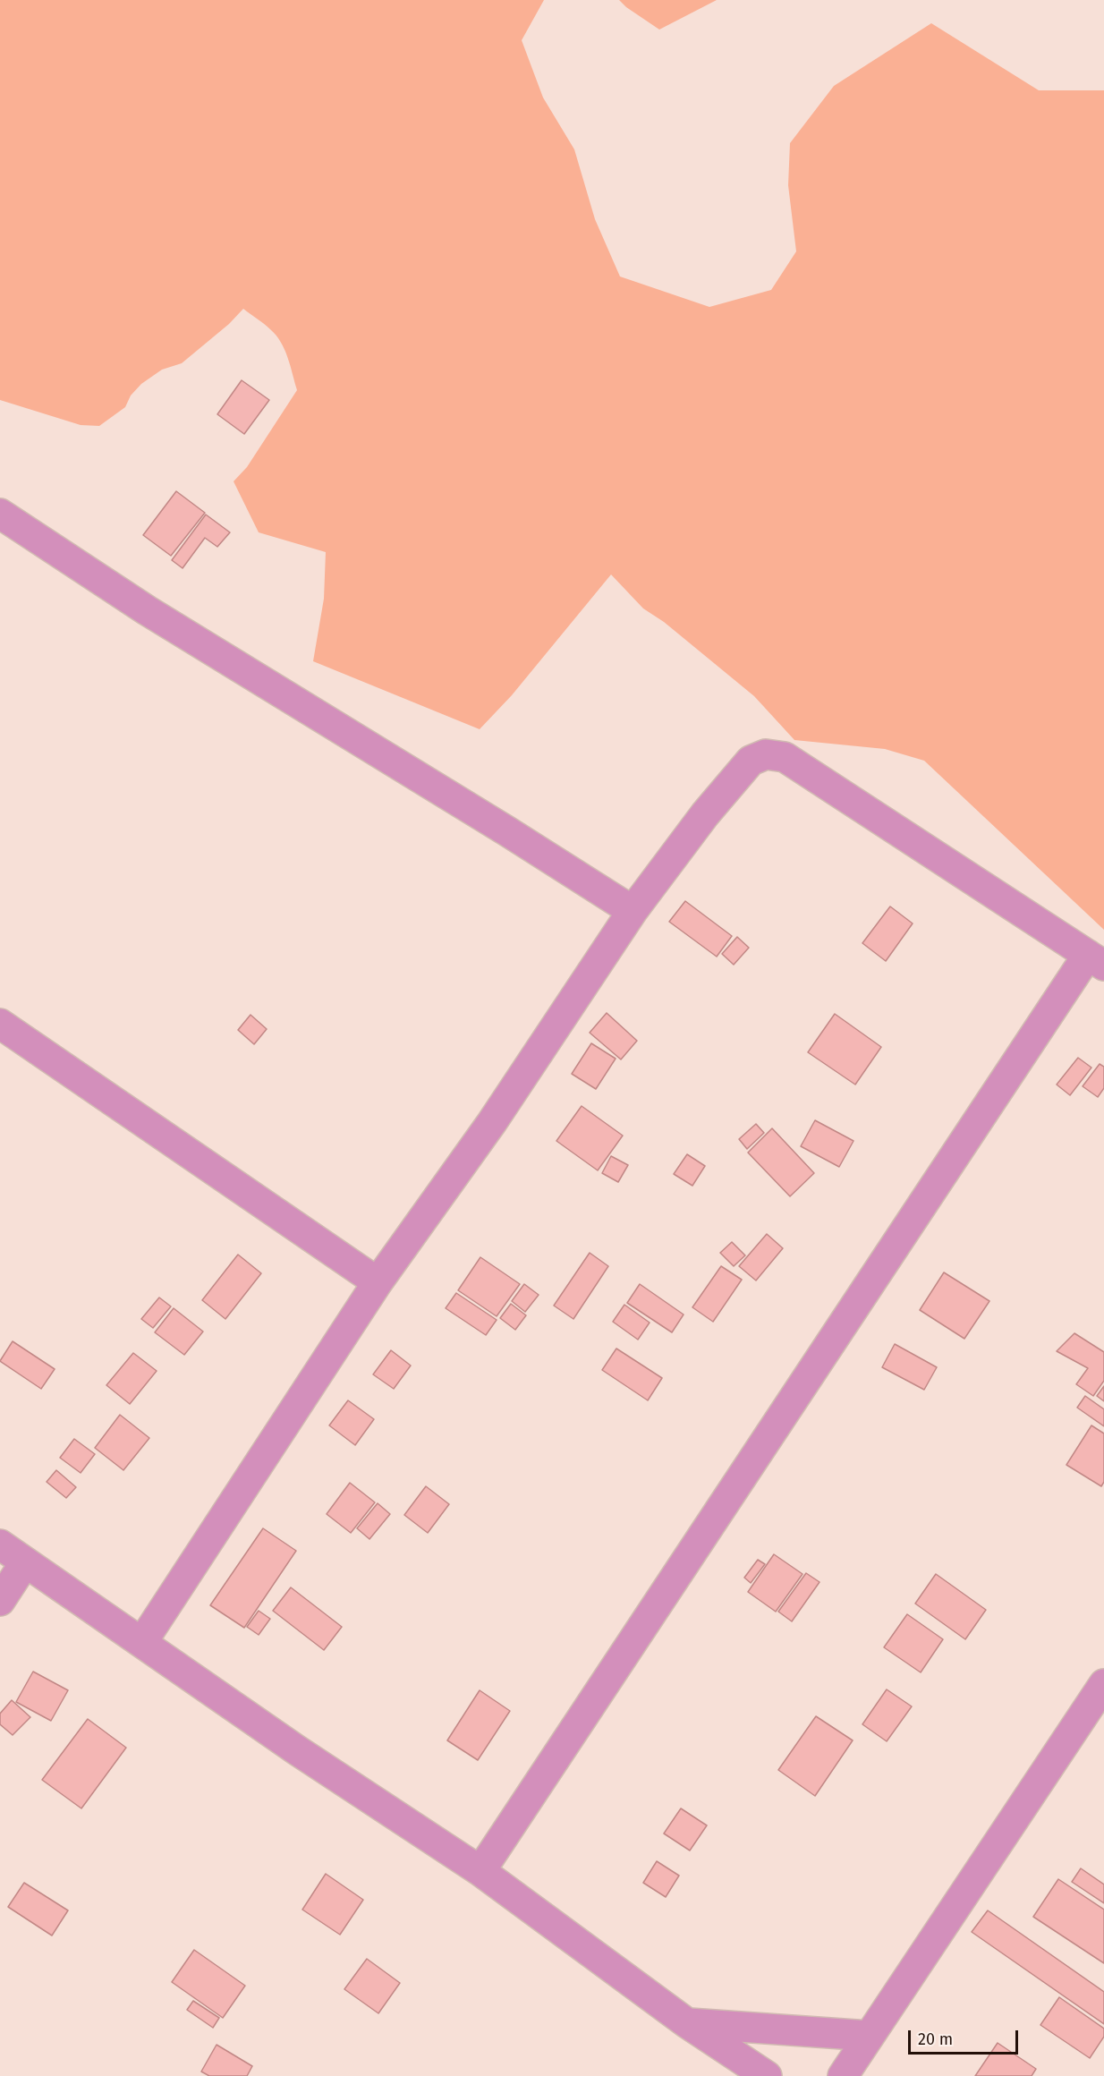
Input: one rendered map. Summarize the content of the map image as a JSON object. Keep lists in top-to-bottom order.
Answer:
{
  "scale_bar": "20 m"
}
